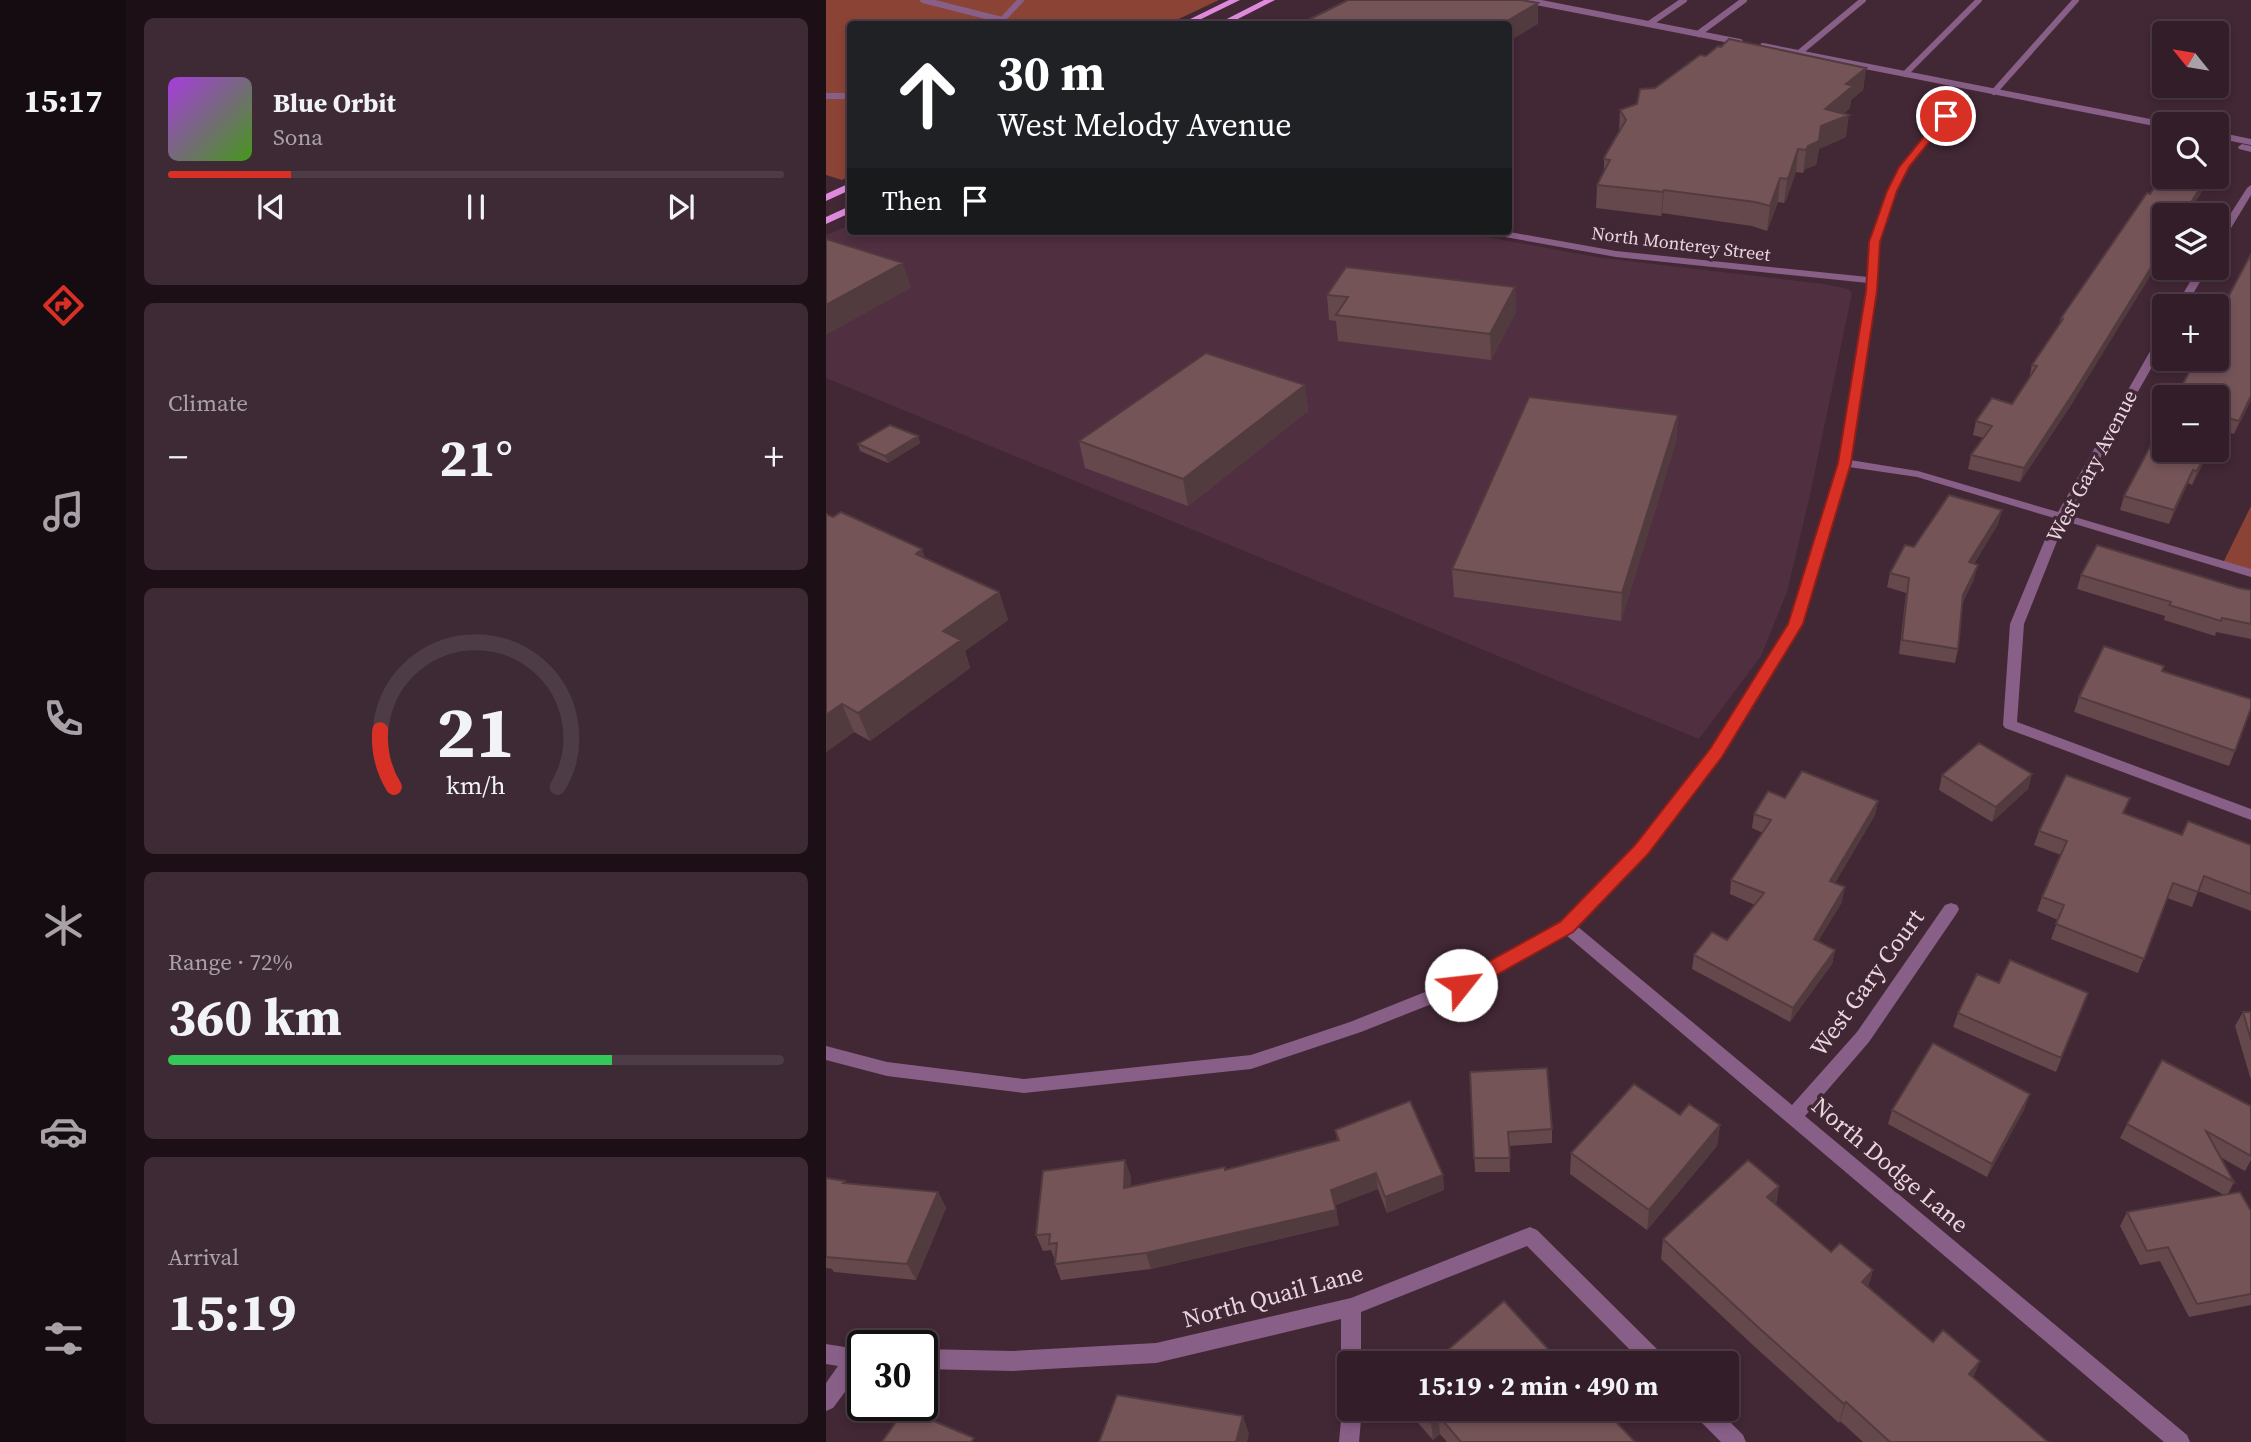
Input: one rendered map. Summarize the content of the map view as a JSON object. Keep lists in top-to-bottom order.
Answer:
{
  "streets": {
    "street": [
      "North Monterey Street",
      "West Gary Avenue",
      "West Gary Court",
      "North Dodge Lane",
      "North Quail Lane"
    ]
  },
  "crossings": [
    ["West Gary Court", "North Dodge Lane"]
  ],
  "north": "top left",
  "page": {
    "tabs": "15:17",
    "map_buttons": ["+", "−"],
    "turn": ["30 m", "West Melody Avenue"],
    "song": ["Blue Orbit", "Sona"],
    "then": "Then",
    "tile": [
      "Climate",
      ["Range · 72%", "360 km"],
      ["Arrival", "15:19"]
    ],
    "heat": ["−", "21°", "+"],
    "limit": "30",
    "trip": "15:19 · 2 min · 490 m",
    "gauge": ["21", "km/h"]
  }
}
